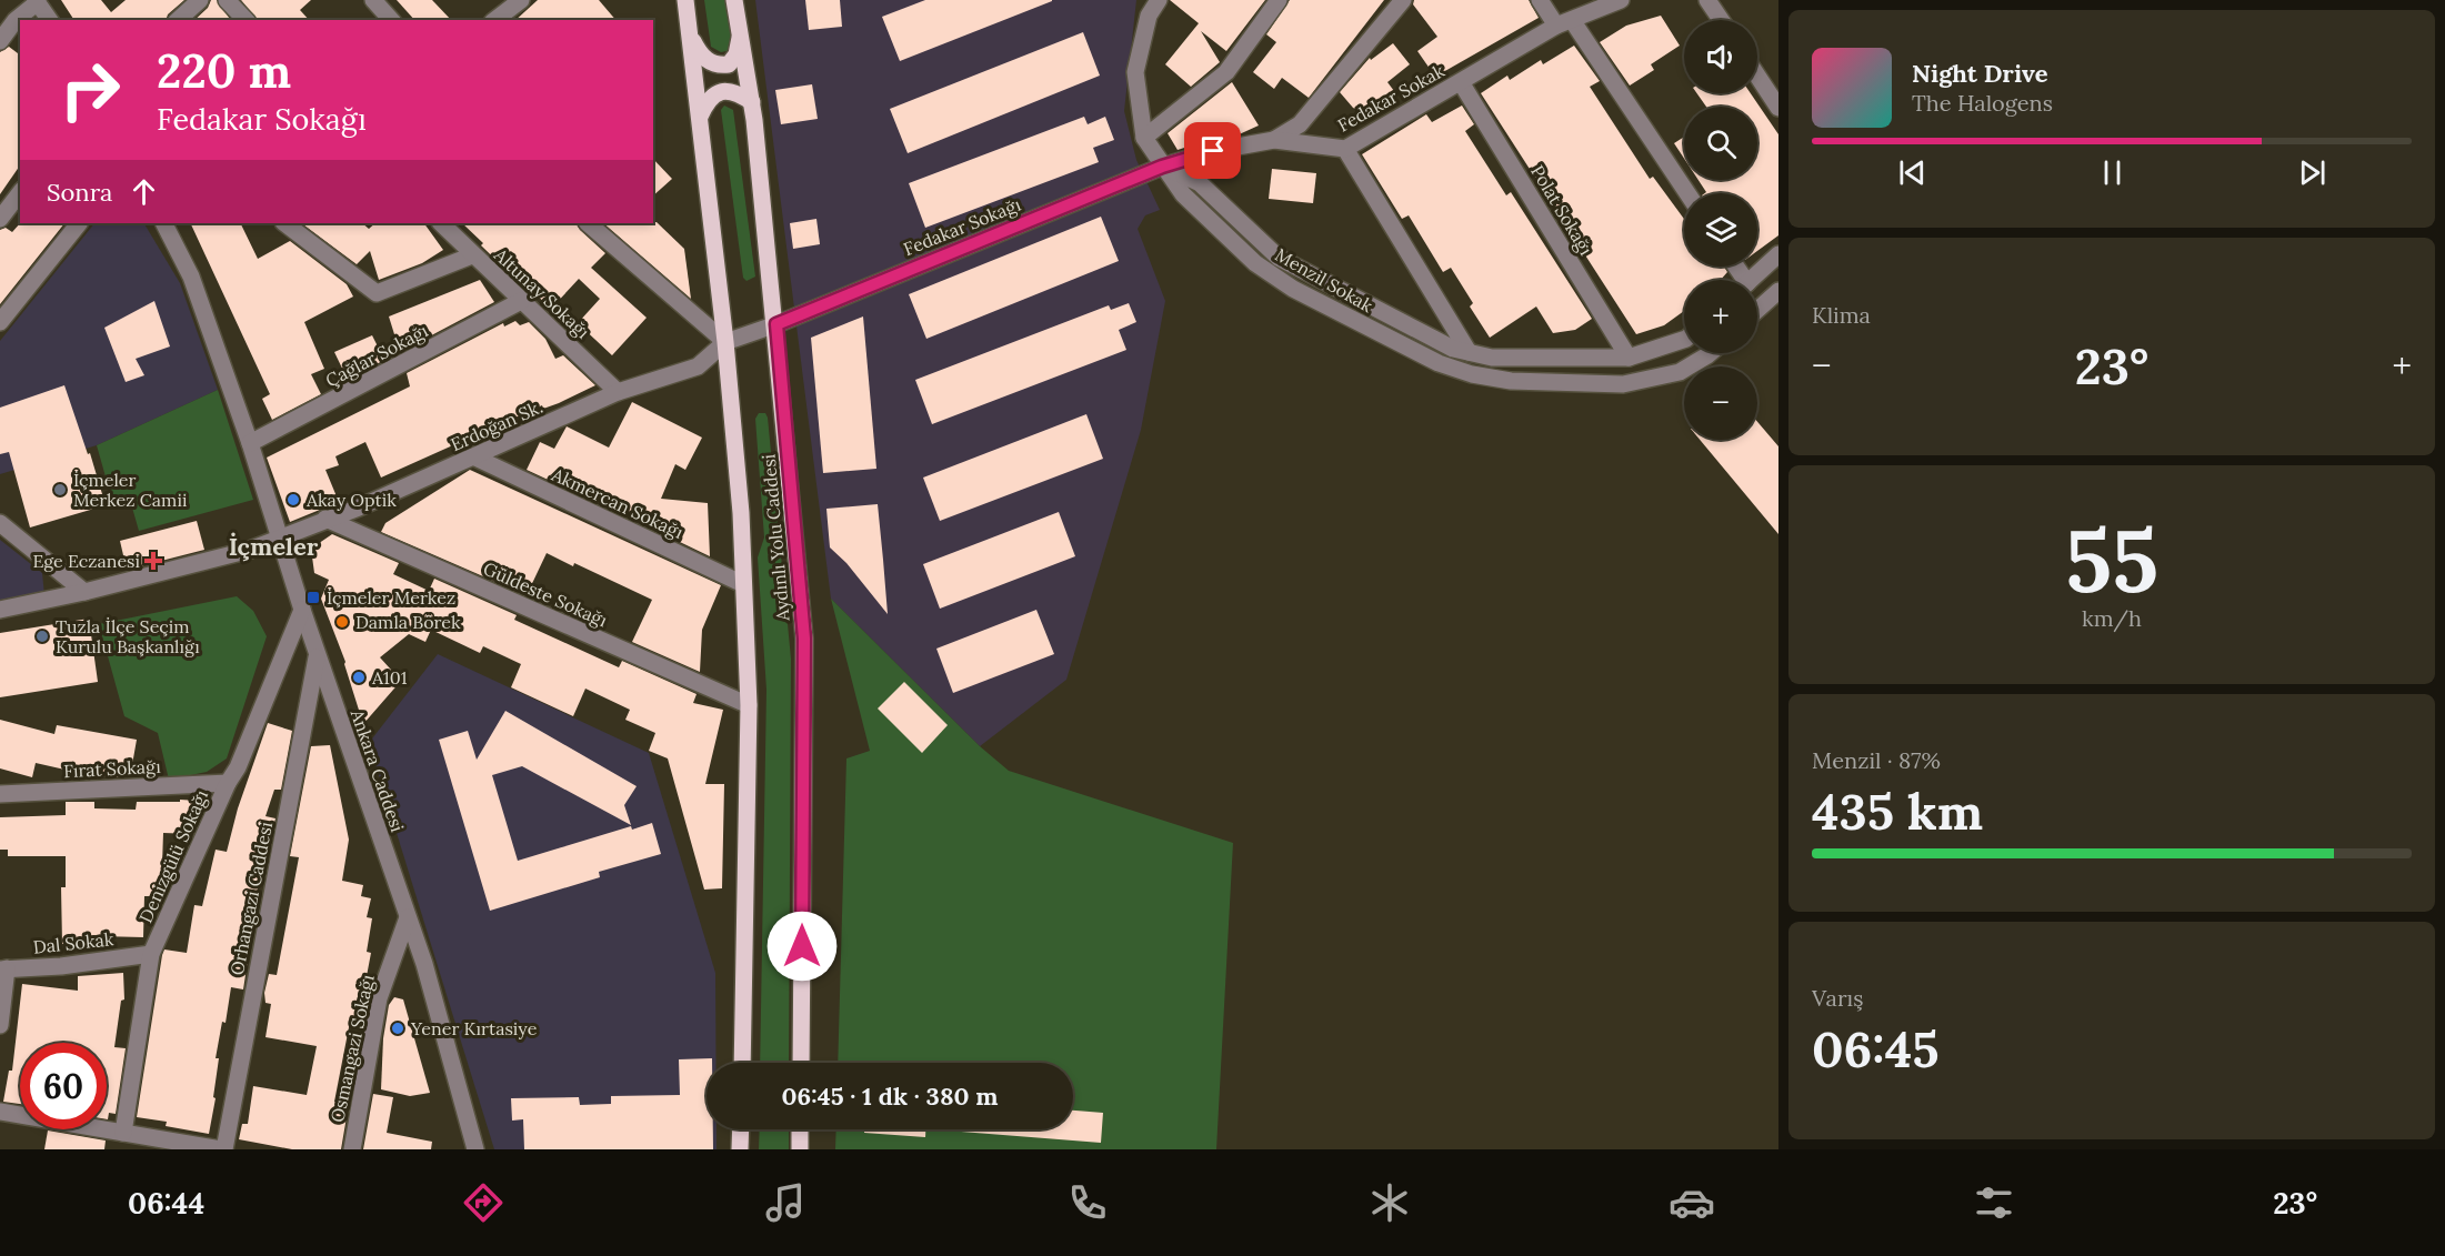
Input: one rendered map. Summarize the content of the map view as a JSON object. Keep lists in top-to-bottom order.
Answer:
{
  "streets": {
    "main road": ["Aydınlı Yolu Caddesi"],
    "street": [
      "Fedakar Sokak",
      "Polat Sokağı",
      "Fedakar Sokağı",
      "Menzil Sokak",
      "Altunay Sokağı",
      "Çağlar Sokağı",
      "Erdoğan Sk.",
      "Akmercan Sokağı",
      "Güldeste Sokağı",
      "Fırat Sokağı",
      "Ankara Caddesi",
      "Denizgülü Sokağı",
      "Orhangazi Caddesi",
      "Dal Sokak",
      "Osmangazi Sokağı"
    ]
  },
  "crossings": [
    ["Fedakar Sokak", "Polat Sokağı"],
    ["Fedakar Sokak", "Fedakar Sokağı"],
    ["Fedakar Sokak", "Menzil Sokak"],
    ["Polat Sokağı", "Menzil Sokak"],
    ["Fedakar Sokağı", "Menzil Sokak"],
    ["Fedakar Sokağı", "Erdoğan Sk."],
    ["Fedakar Sokağı", "Aydınlı Yolu Caddesi"],
    ["Altunay Sokağı", "Çağlar Sokağı"],
    ["Altunay Sokağı", "Erdoğan Sk."],
    ["Çağlar Sokağı", "Ankara Caddesi"],
    ["Erdoğan Sk.", "Akmercan Sokağı"],
    ["Erdoğan Sk.", "Aydınlı Yolu Caddesi"],
    ["Erdoğan Sk.", "Güldeste Sokağı"],
    ["Erdoğan Sk.", "Ankara Caddesi"],
    ["Akmercan Sokağı", "Aydınlı Yolu Caddesi"],
    ["Aydınlı Yolu Caddesi", "Güldeste Sokağı"],
    ["Fırat Sokağı", "Denizgülü Sokağı"],
    ["Ankara Caddesi", "Denizgülü Sokağı"],
    ["Ankara Caddesi", "Orhangazi Caddesi"],
    ["Ankara Caddesi", "Osmangazi Sokağı"],
    ["Denizgülü Sokağı", "Dal Sokak"]
  ],
  "districts": ["İçmeler"],
  "places": {
    "other": [
      "İçmeler Merkez Camii",
      "Akay Optik",
      "Damla Börek",
      "Tuzla İlçe Seçim Kurulu Başkanlığı",
      "A101",
      "Yener Kırtasiye"
    ],
    "health": ["Ege Eczanesi"],
    "transit": ["İçmeler Merkez"]
  },
  "page": {
    "map_buttons": ["+", "−"],
    "turn": ["220 m", "Fedakar Sokağı"],
    "song": ["Night Drive", "The Halogens"],
    "then": "Sonra",
    "tile": [
      "Klima",
      ["55", "km/h"],
      ["Menzil · 87%", "435 km"],
      ["Varış", "06:45"]
    ],
    "heat": ["−", "23°", "+"],
    "limit": "60",
    "trip": "06:45 · 1 dk · 380 m",
    "tabs": ["06:44", "23°"]
  }
}
